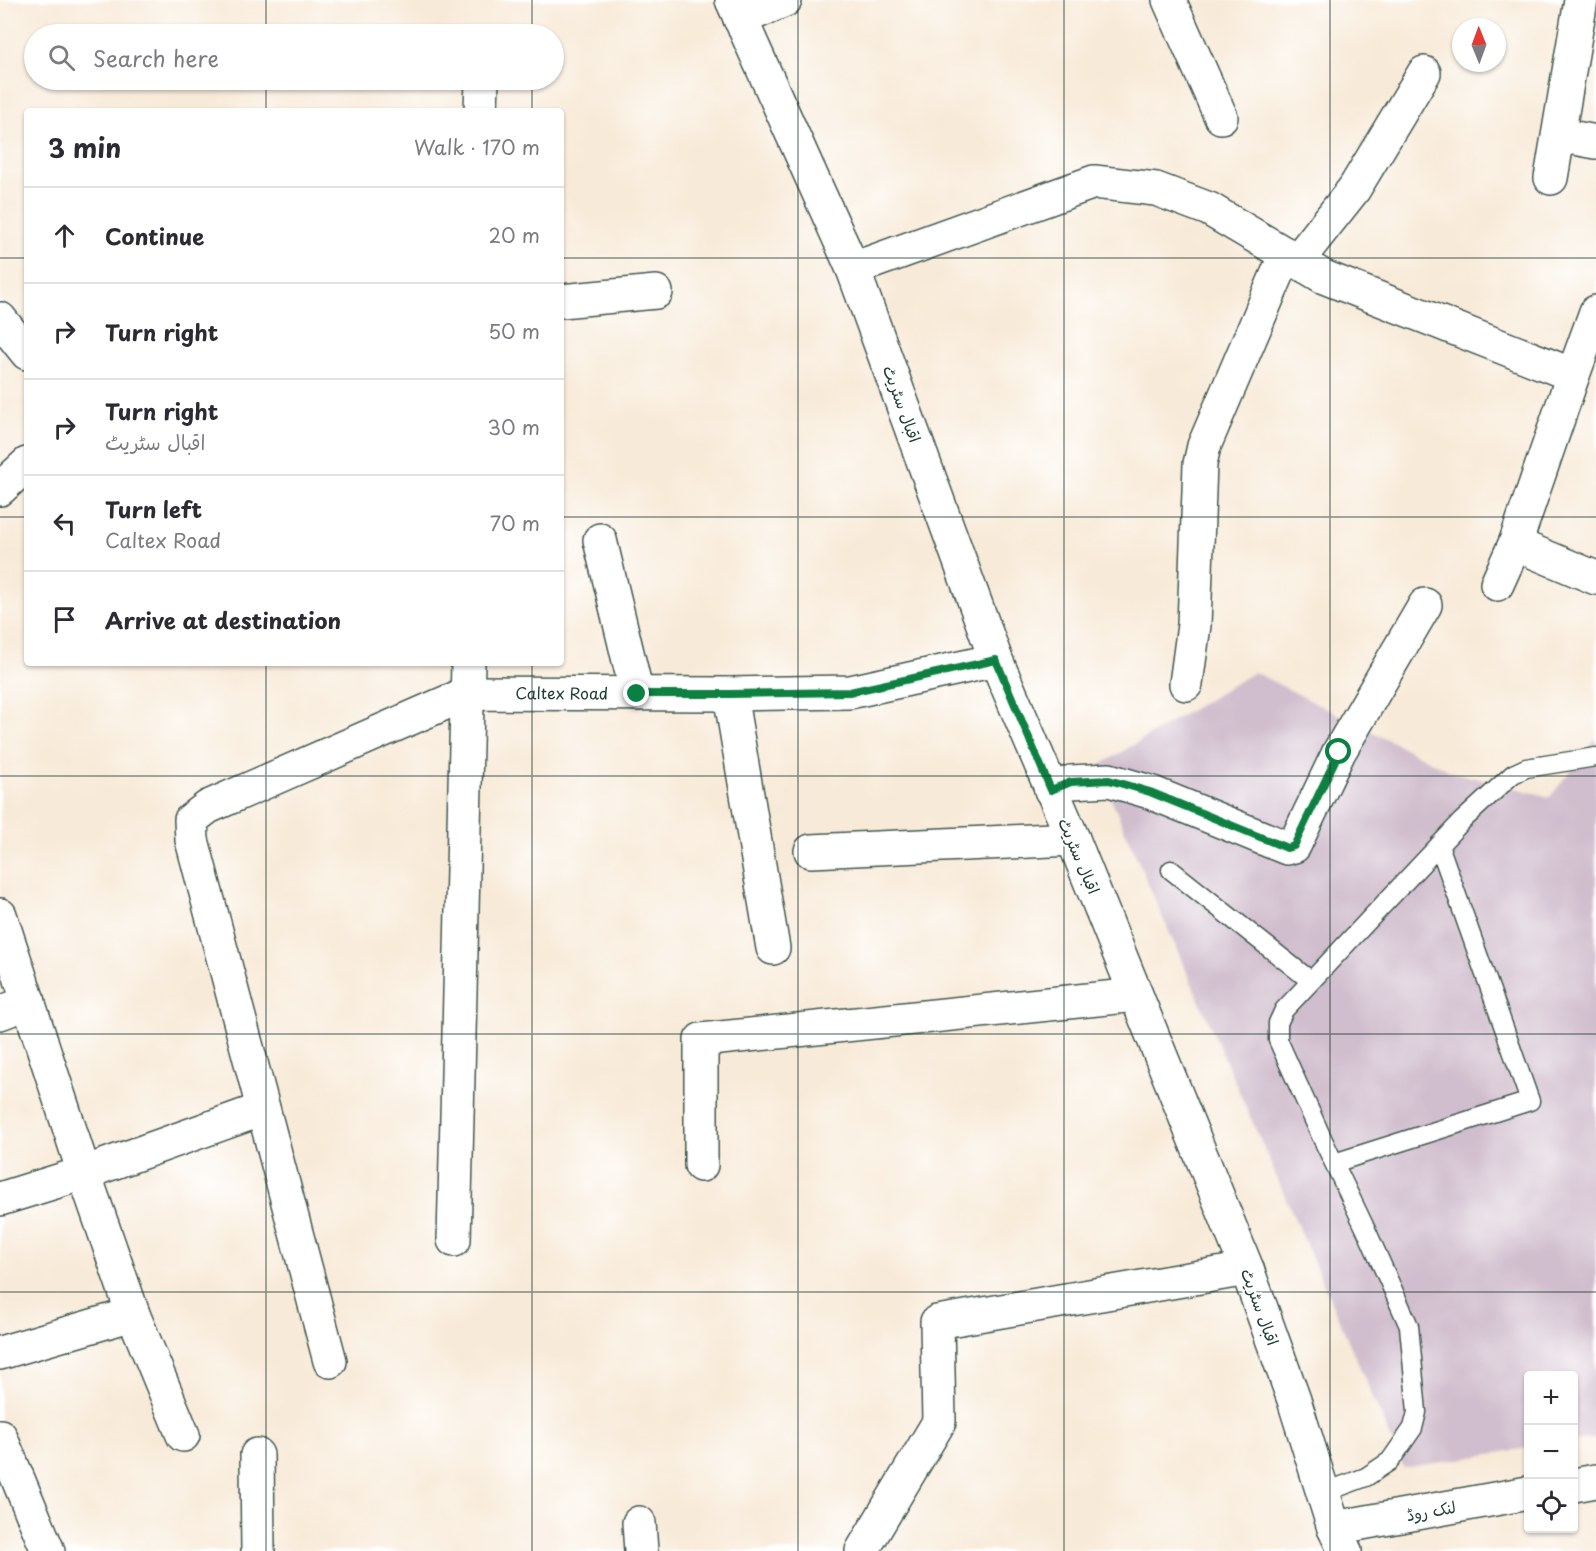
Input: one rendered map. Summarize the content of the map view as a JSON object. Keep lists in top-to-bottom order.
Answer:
{
  "streets": {
    "street": ["اقبال سٹریٹ", "Caltex Road", "لنک روڈ"]
  },
  "crossings": [
    ["اقبال سٹریٹ", "Caltex Road"],
    ["اقبال سٹریٹ", "لنک روڈ"]
  ],
  "north": "top",
  "page": {
    "search": "Search here",
    "heading": ["3 min", "Walk · 170 m"],
    "list": [
      ["Continue", "20 m"],
      ["Turn right", "50 m"],
      ["Turn right", "اقبال سٹریٹ", "30 m"],
      ["Turn left", "Caltex Road", "70 m"],
      "Arrive at destination"
    ],
    "map_buttons": ["+", "−"]
  }
}
